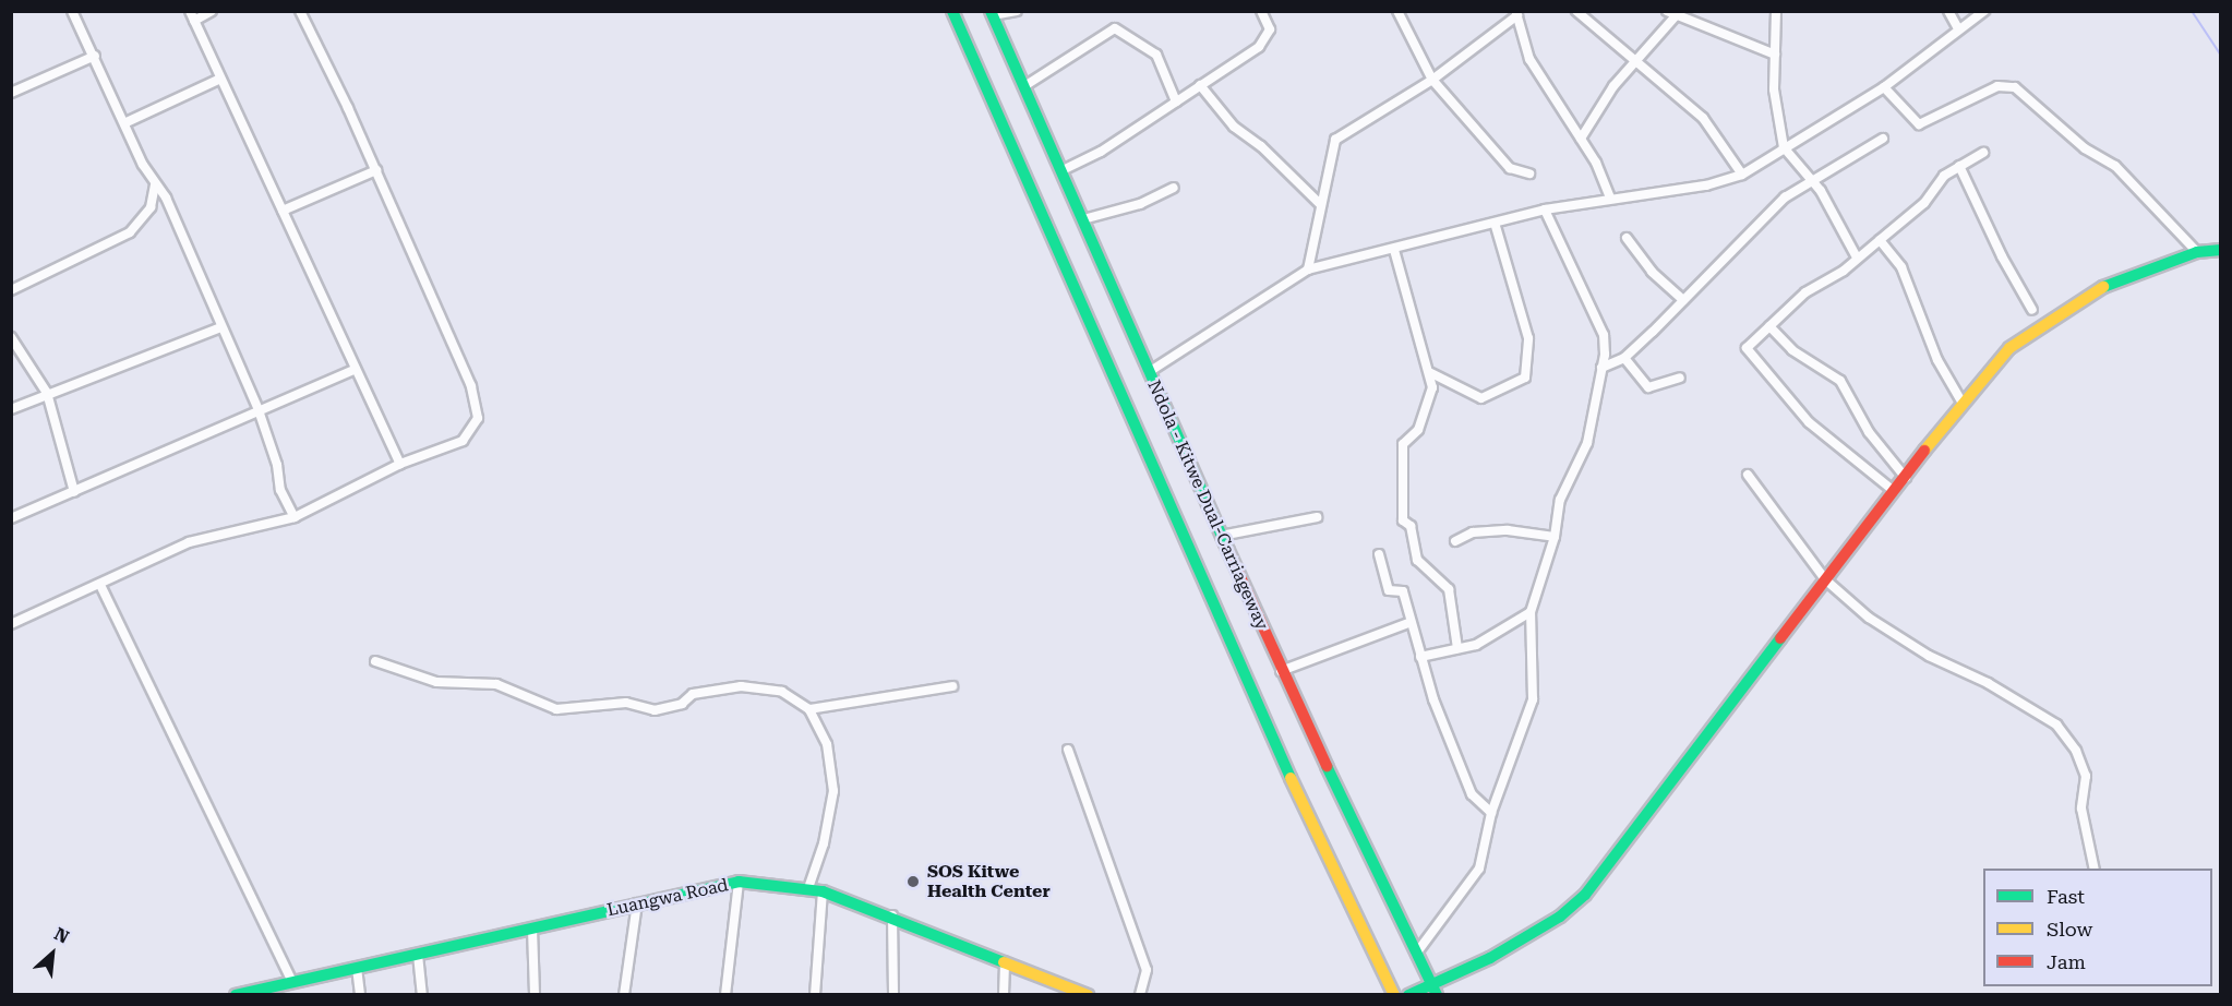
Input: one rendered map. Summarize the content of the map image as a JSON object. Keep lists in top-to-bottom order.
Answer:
{
  "streets": {
    "main road": ["Ndola - Kitwe Dual-Carriageway", "Luangwa Road"]
  },
  "places": ["SOS Kitwe Health Center"],
  "legend": ["Fast", "Slow", "Jam"],
  "north": "top right"
}
